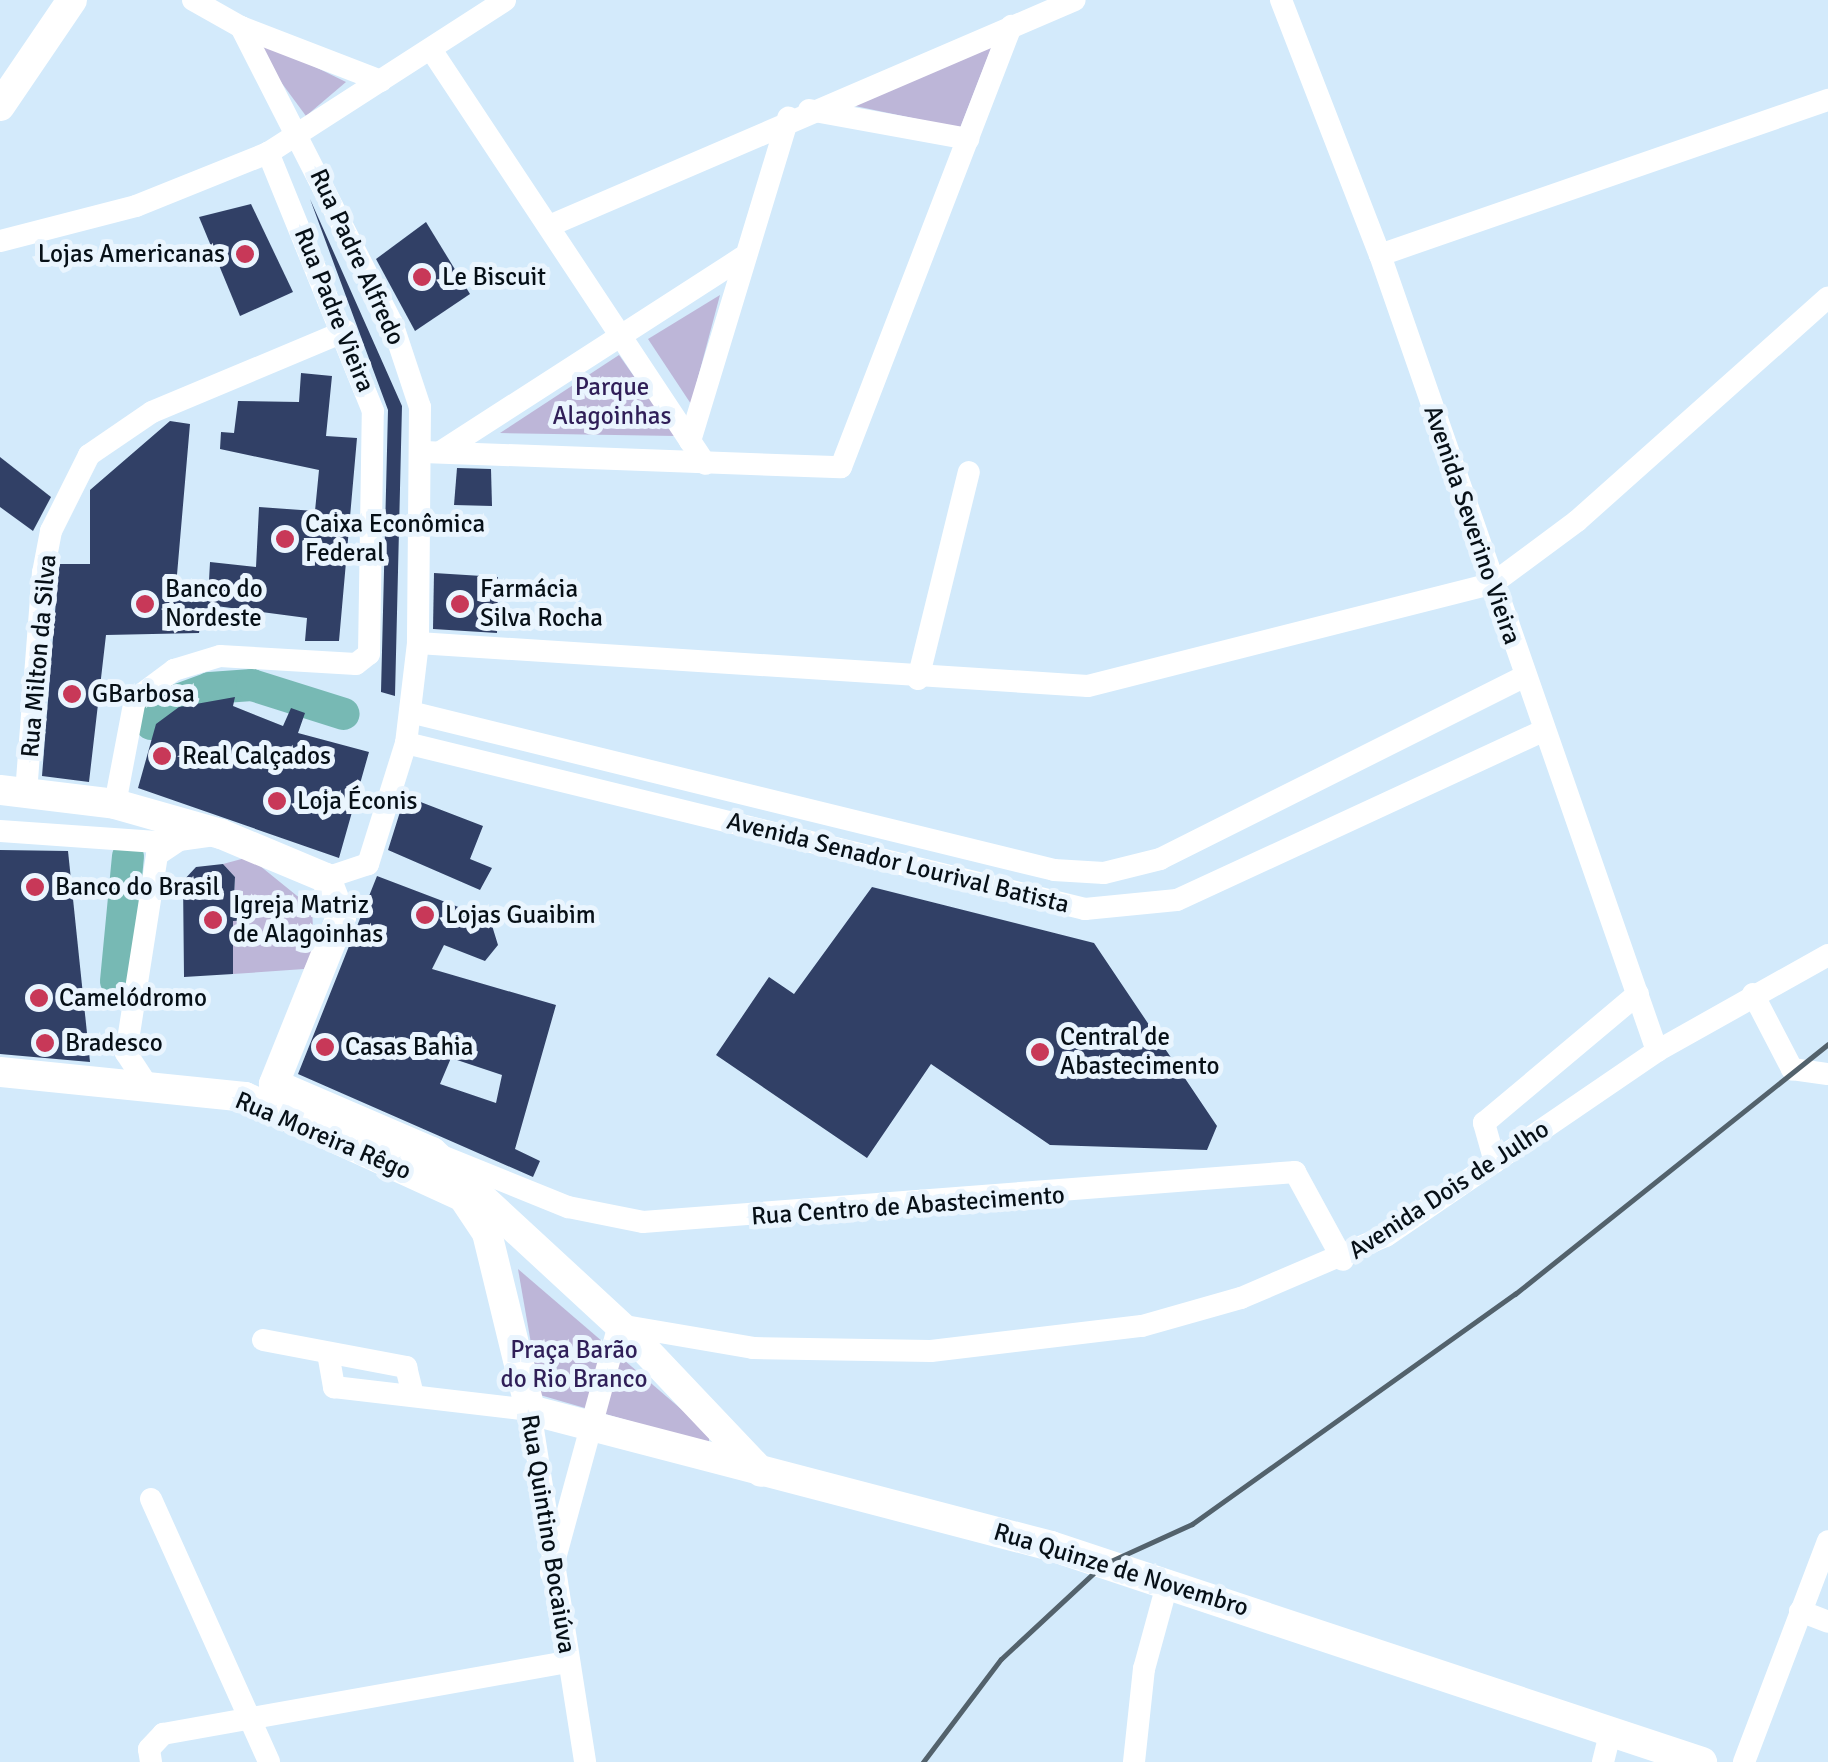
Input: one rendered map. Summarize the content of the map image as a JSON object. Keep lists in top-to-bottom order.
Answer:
{
  "streets": {
    "main road": ["Rua Moreira Rêgo", "Rua Quintino Bocaiúva", "Rua Quinze de Novembro"],
    "street": [
      "Rua Padre Alfredo",
      "Rua Padre Vieira",
      "Avenida Severino Vieira",
      "Rua Milton da Silva",
      "Avenida Senador Lourival Batista",
      "Avenida Dois de Julho",
      "Rua Centro de Abastecimento"
    ]
  },
  "crossings": [
    ["Rua Padre Alfredo", "Avenida Senador Lourival Batista"],
    ["Rua Padre Alfredo", "Rua Moreira Rêgo"],
    ["Rua Padre Vieira", "Rua Milton da Silva"],
    ["Avenida Severino Vieira", "Avenida Senador Lourival Batista"],
    ["Avenida Severino Vieira", "Avenida Dois de Julho"],
    ["Rua Moreira Rêgo", "Rua Centro de Abastecimento"],
    ["Rua Moreira Rêgo", "Rua Quintino Bocaiúva"],
    ["Avenida Dois de Julho", "Rua Centro de Abastecimento"],
    ["Rua Quintino Bocaiúva", "Rua Quinze de Novembro"]
  ],
  "parks": ["Parque Alagoinhas", "Praça Barão do Rio Branco"],
  "places": [
    "Lojas Americanas",
    "Le Biscuit",
    "Caixa Econômica Federal",
    "Banco do Nordeste",
    "Farmácia Silva Rocha",
    "GBarbosa",
    "Real Calçados",
    "Loja Éconis",
    "Banco do Brasil",
    "Lojas Guaibim",
    "Igreja Matriz de Alagoinhas",
    "Camelódromo",
    "Bradesco",
    "Casas Bahia",
    "Central de Abastecimento"
  ]
}
